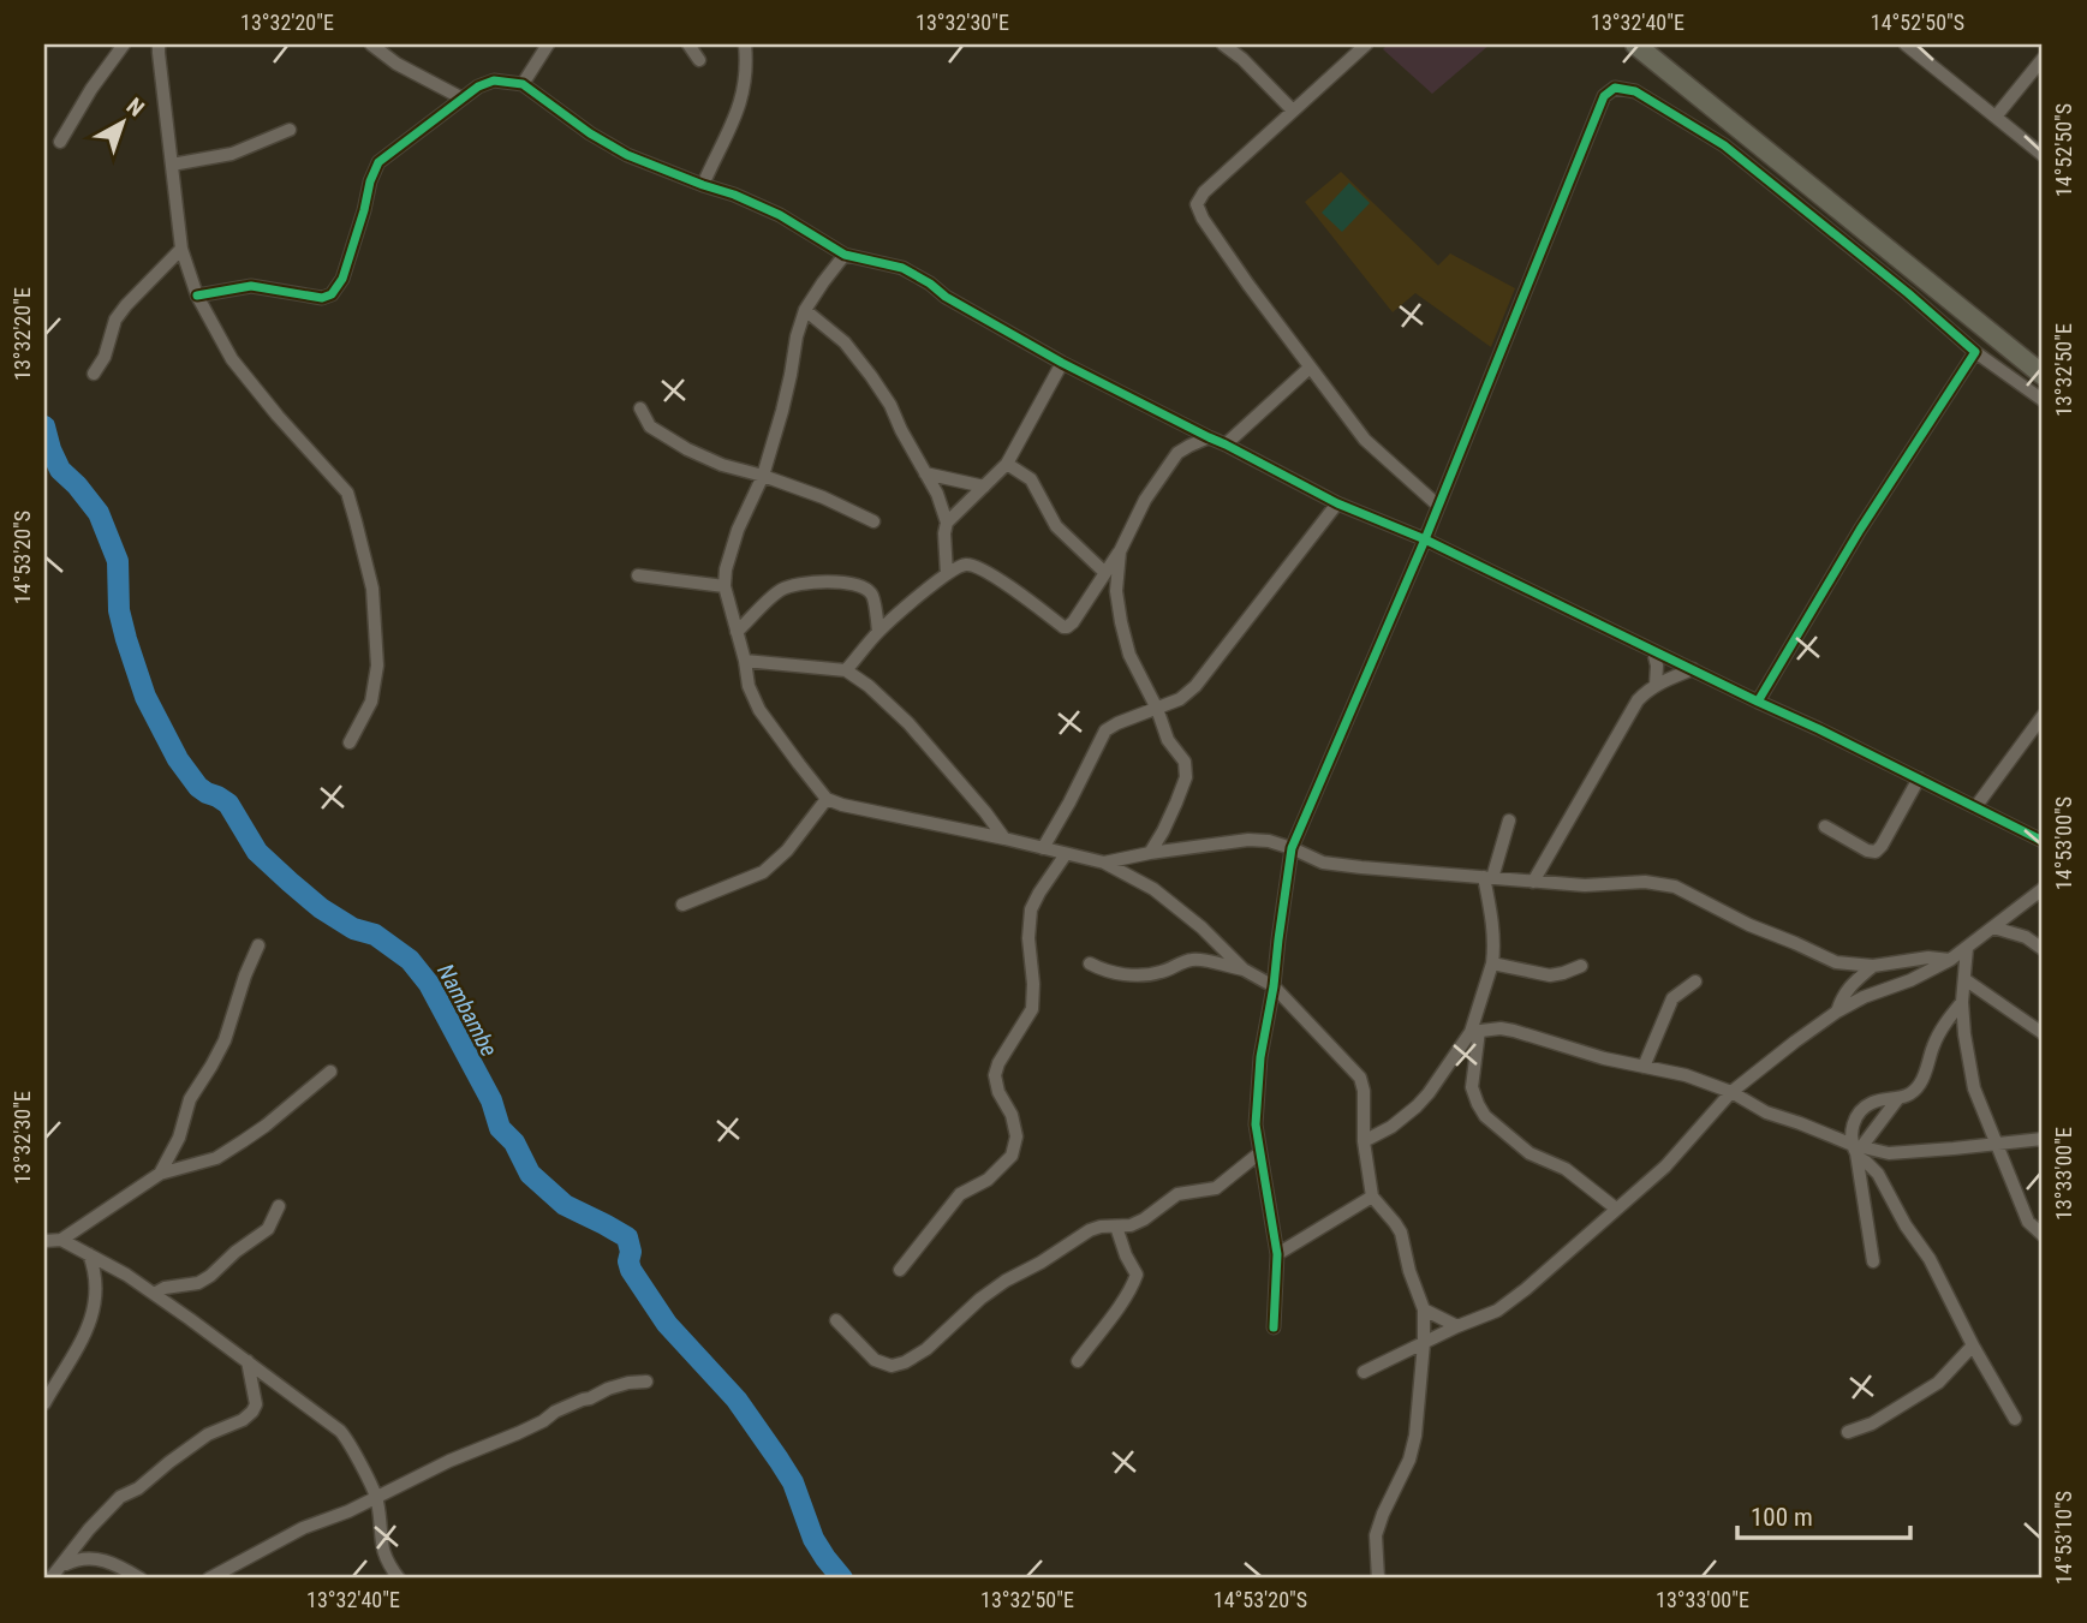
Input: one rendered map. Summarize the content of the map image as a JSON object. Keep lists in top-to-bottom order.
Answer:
{
  "water": ["Nambambe"],
  "scale_bar": "100 m",
  "north": "top right",
  "coordinates": [
    "13°32'20\"E",
    "13°32'30\"E",
    "13°32'40\"E",
    "14°52'50\"S",
    "13°32'50\"E",
    "14°53'20\"S",
    "14°53'00\"S",
    "13°33'00\"E",
    "14°53'10\"S"
  ]
}
